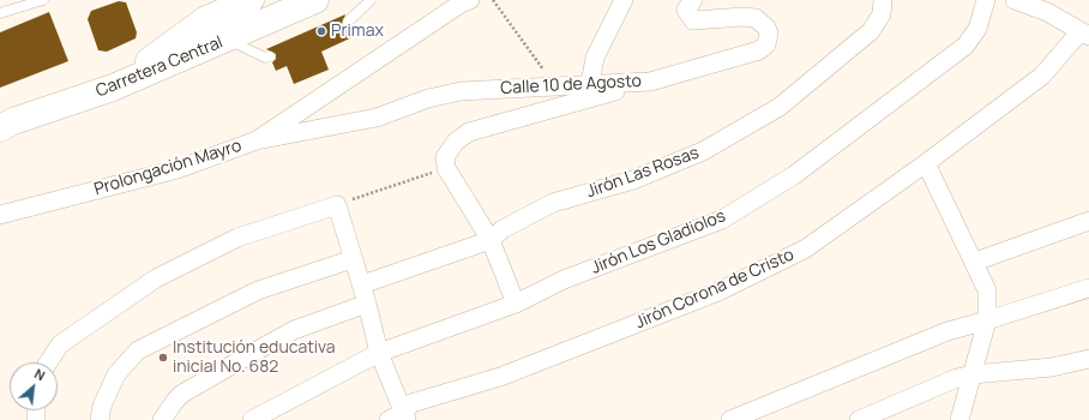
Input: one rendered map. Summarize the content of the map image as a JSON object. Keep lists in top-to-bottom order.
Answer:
{
  "streets": {
    "highway": ["Carretera Central"],
    "street": [
      "Calle 10 de Agosto",
      "Prolongación Mayro",
      "Jirón Las Rosas",
      "Jirón Los Gladiolos",
      "Jirón Corona de Cristo"
    ]
  },
  "crossings": [
    ["Calle 10 de Agosto", "Prolongación Mayro"]
  ],
  "places": ["Primax", "Institución educativa inicial No. 682"],
  "north": "top right"
}
